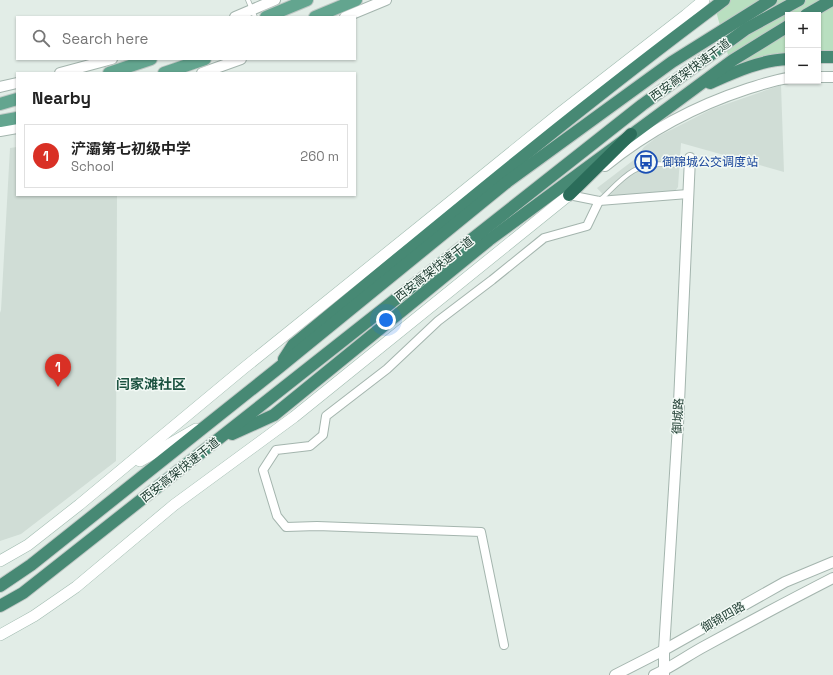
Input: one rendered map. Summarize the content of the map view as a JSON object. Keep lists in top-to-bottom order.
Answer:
{
  "streets": {
    "highway": ["西安高架快速干道"],
    "street": ["御城路", "御锦四路"]
  },
  "crossings": [
    ["御城路", "御锦四路"]
  ],
  "districts": ["闫家滩社区"],
  "places": {
    "bus stop": ["御锦城公交调度站"]
  },
  "page": {
    "map_buttons": ["+", "−"],
    "search": "Search here",
    "heading": "Nearby",
    "list": [
      {
        "mark": "1",
        "name": "浐灞第七初级中学",
        "note": "School",
        "value": "260 m"
      }
    ],
    "pins": "1"
  }
}
